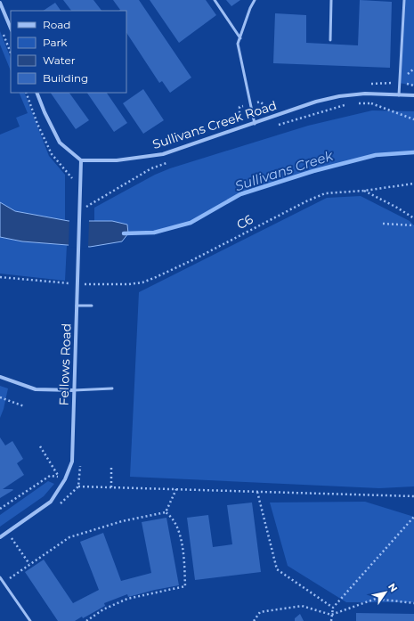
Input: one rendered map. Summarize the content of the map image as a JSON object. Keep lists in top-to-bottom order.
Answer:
{
  "streets": {
    "street": ["Sullivans Creek Road", "Fellows Road"],
    "path": ["C6"]
  },
  "crossings": [
    ["Sullivans Creek Road", "Fellows Road"]
  ],
  "water": ["Sullivans Creek"],
  "legend": [
    "Road",
    "Park",
    "Water",
    "Building"
  ],
  "north": "top right"
}
